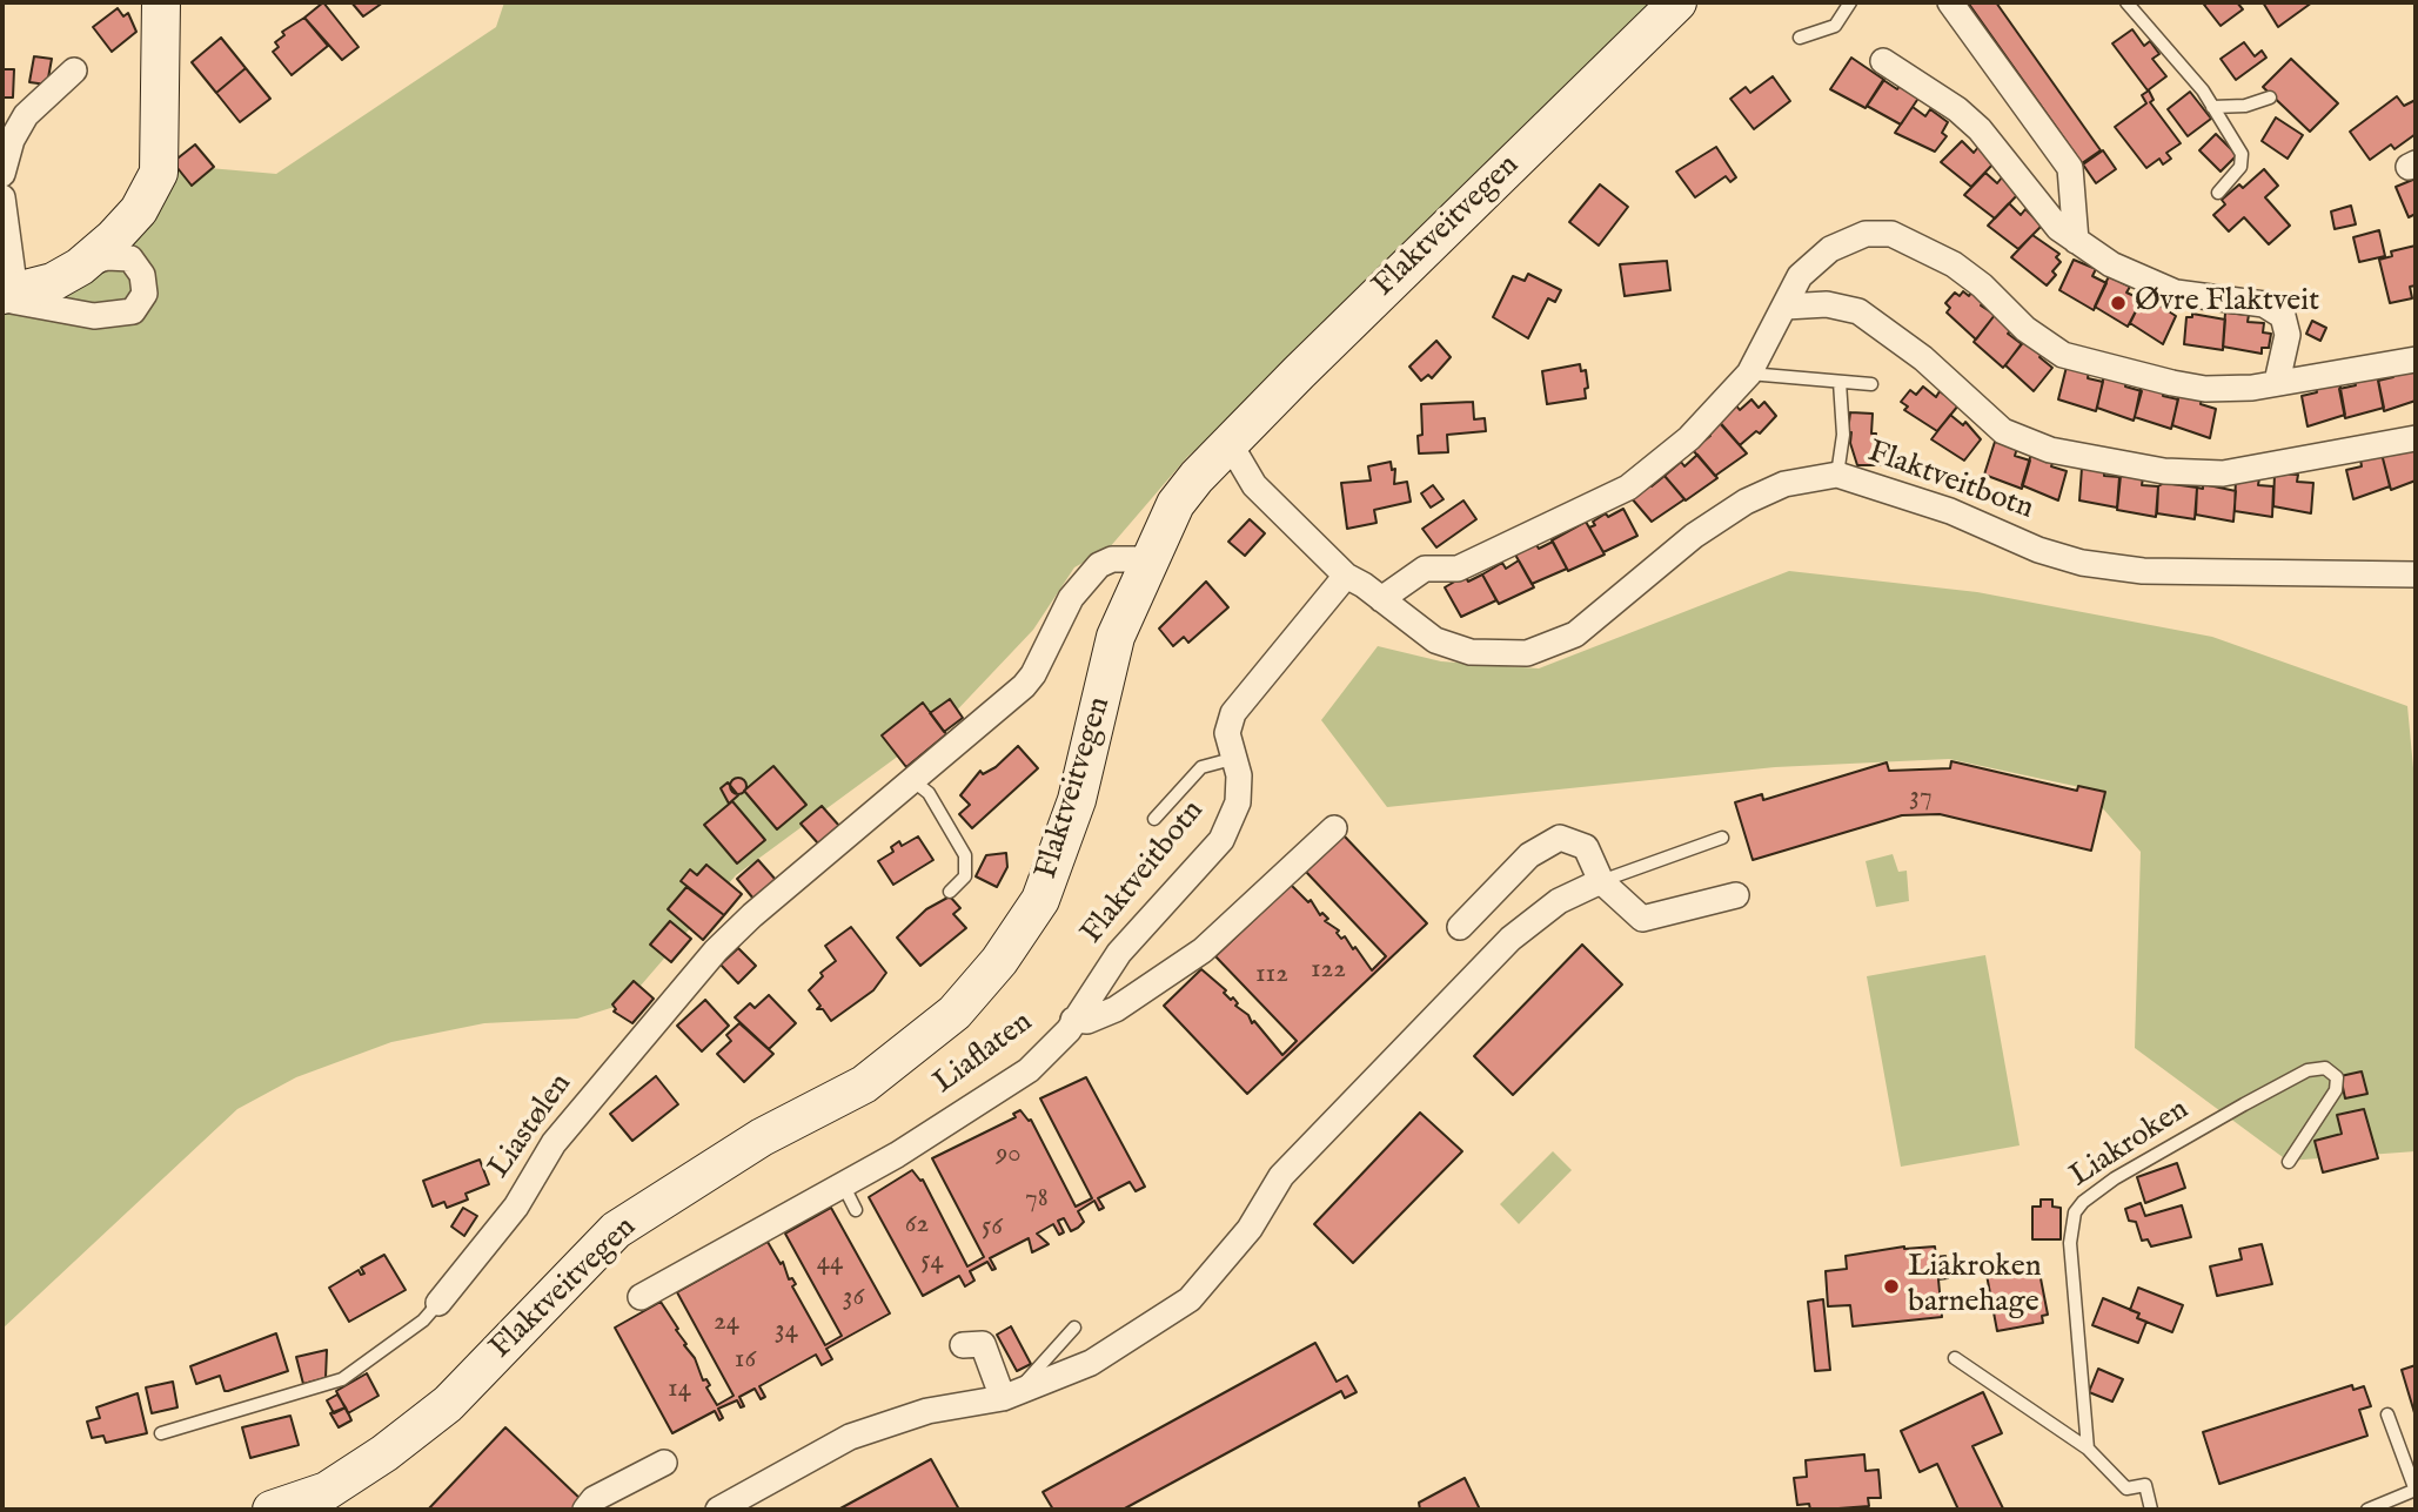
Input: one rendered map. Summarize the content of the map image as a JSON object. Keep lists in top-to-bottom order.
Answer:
{
  "streets": {
    "main road": ["Flaktveitvegen"],
    "street": ["Flaktveitbotn", "Liaflaten", "Liastølen"],
    "lane": ["Liakroken"]
  },
  "crossings": [
    ["Flaktveitvegen", "Flaktveitbotn"],
    ["Flaktveitvegen", "Liastølen"],
    ["Flaktveitbotn", "Liaflaten"]
  ],
  "places": ["Øvre Flaktveit", "Liakroken barnehage"],
  "house_numbers": [
    "37",
    "122",
    "112",
    "90",
    "78",
    "62",
    "56",
    "54",
    "44",
    "36",
    "24",
    "34",
    "16",
    "14"
  ]
}
